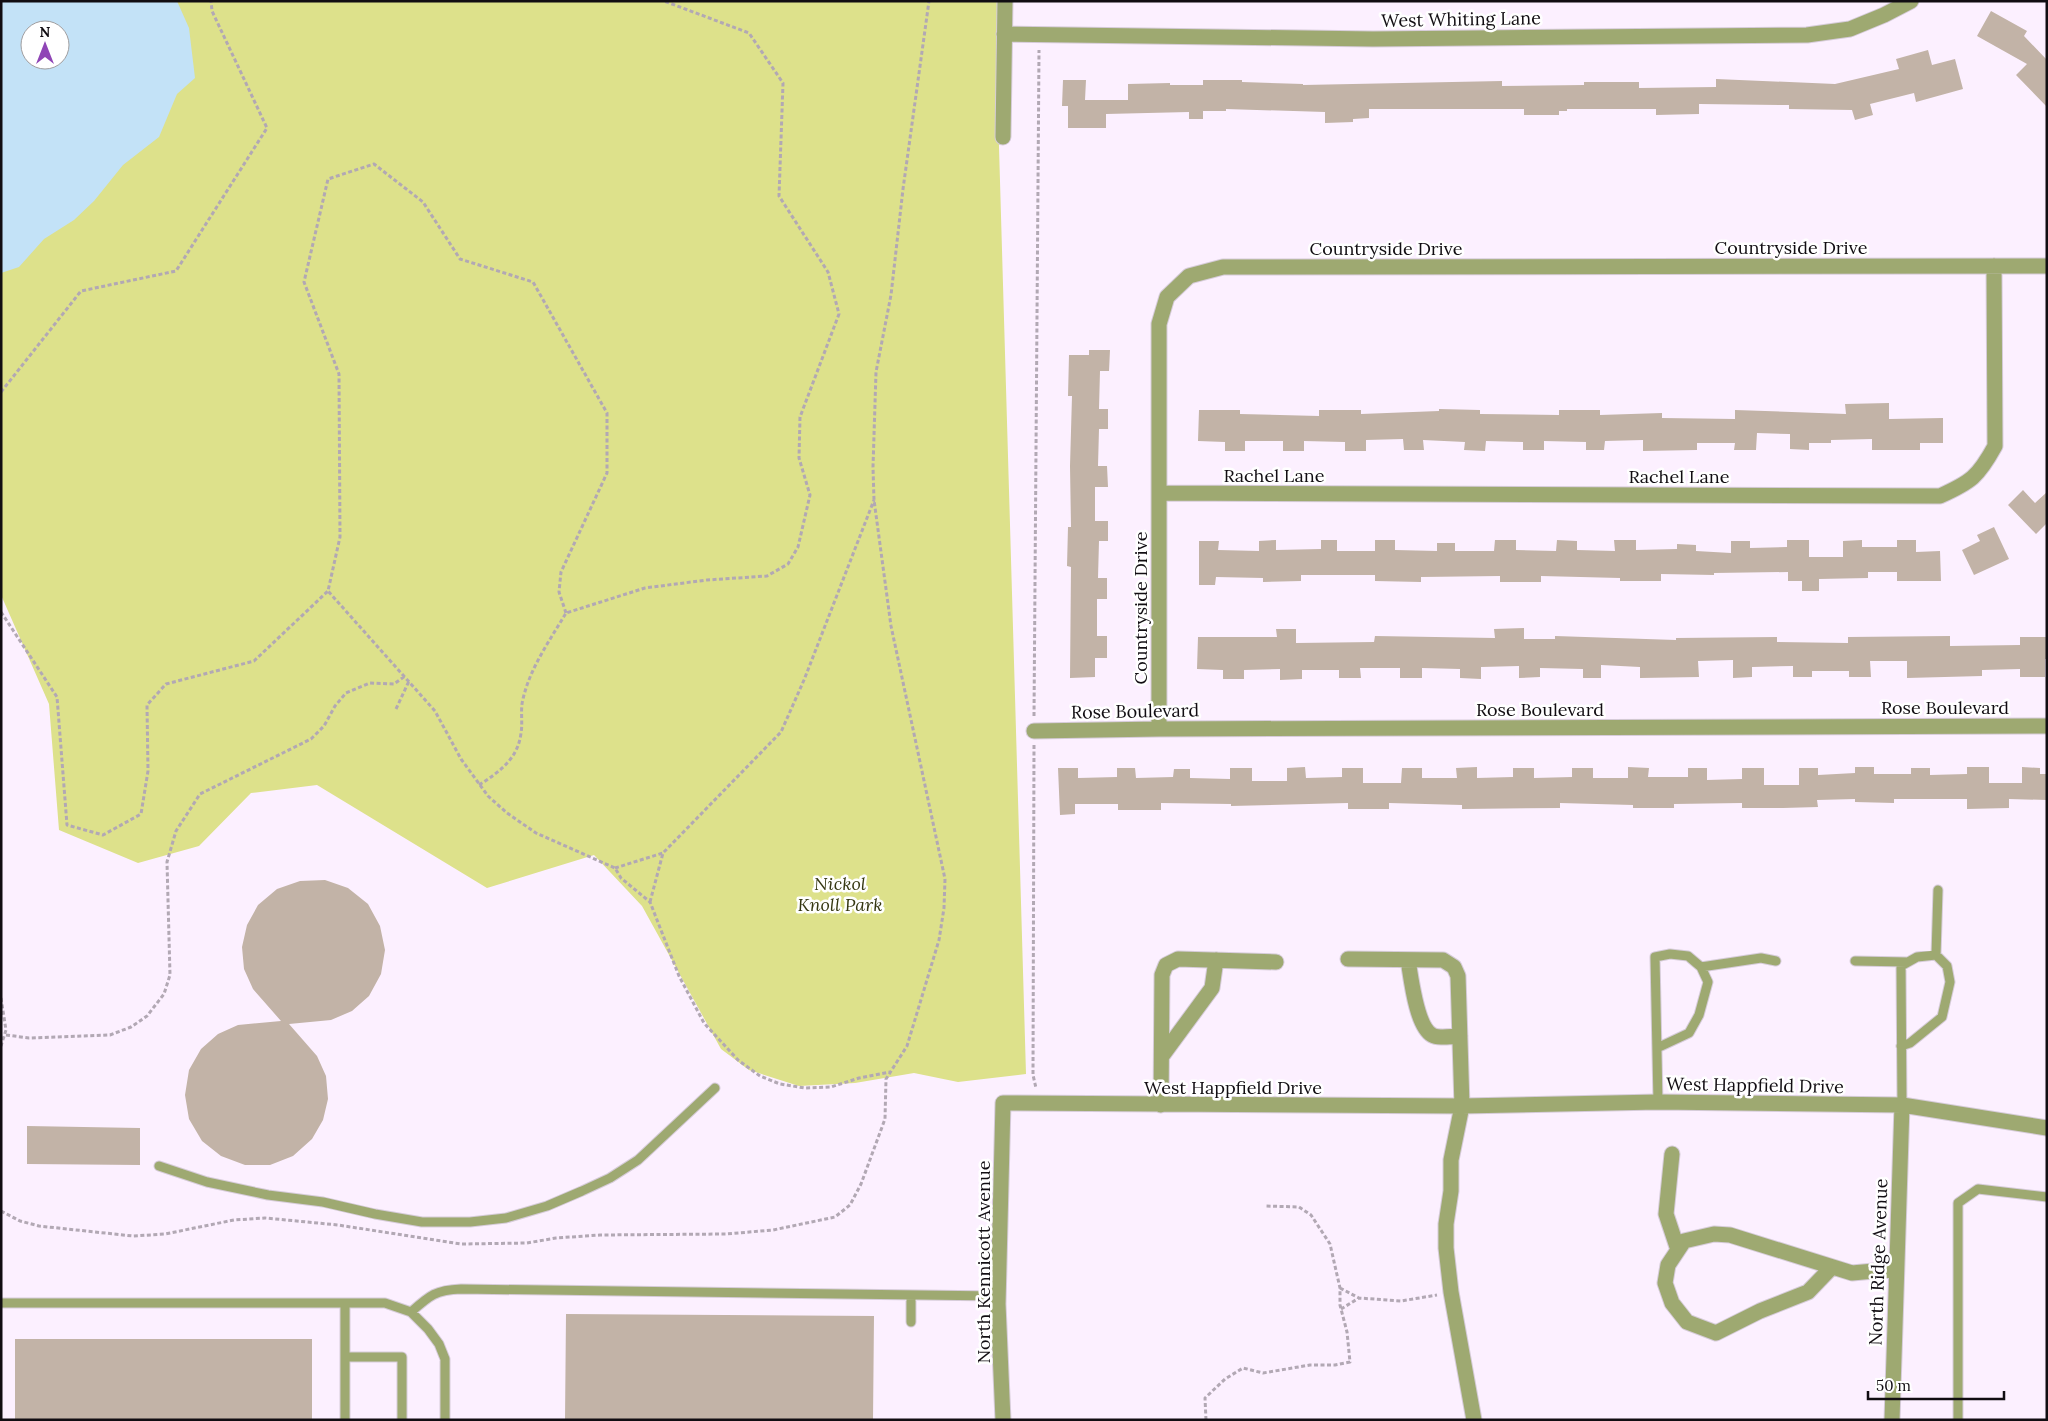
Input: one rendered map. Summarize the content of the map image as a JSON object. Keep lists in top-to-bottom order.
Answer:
{
  "streets": {
    "street": [
      "West Whiting Lane",
      "Countryside Drive",
      "Rachel Lane",
      "Rose Boulevard",
      "West Happfield Drive",
      "North Kennicott Avenue",
      "North Ridge Avenue"
    ]
  },
  "crossings": [
    ["Countryside Drive", "Rachel Lane"],
    ["Countryside Drive", "Rose Boulevard"],
    ["West Happfield Drive", "North Kennicott Avenue"],
    ["West Happfield Drive", "North Ridge Avenue"]
  ],
  "parks": ["Nickol Knoll Park"],
  "scale_bar": "50 m",
  "north": "top"
}
